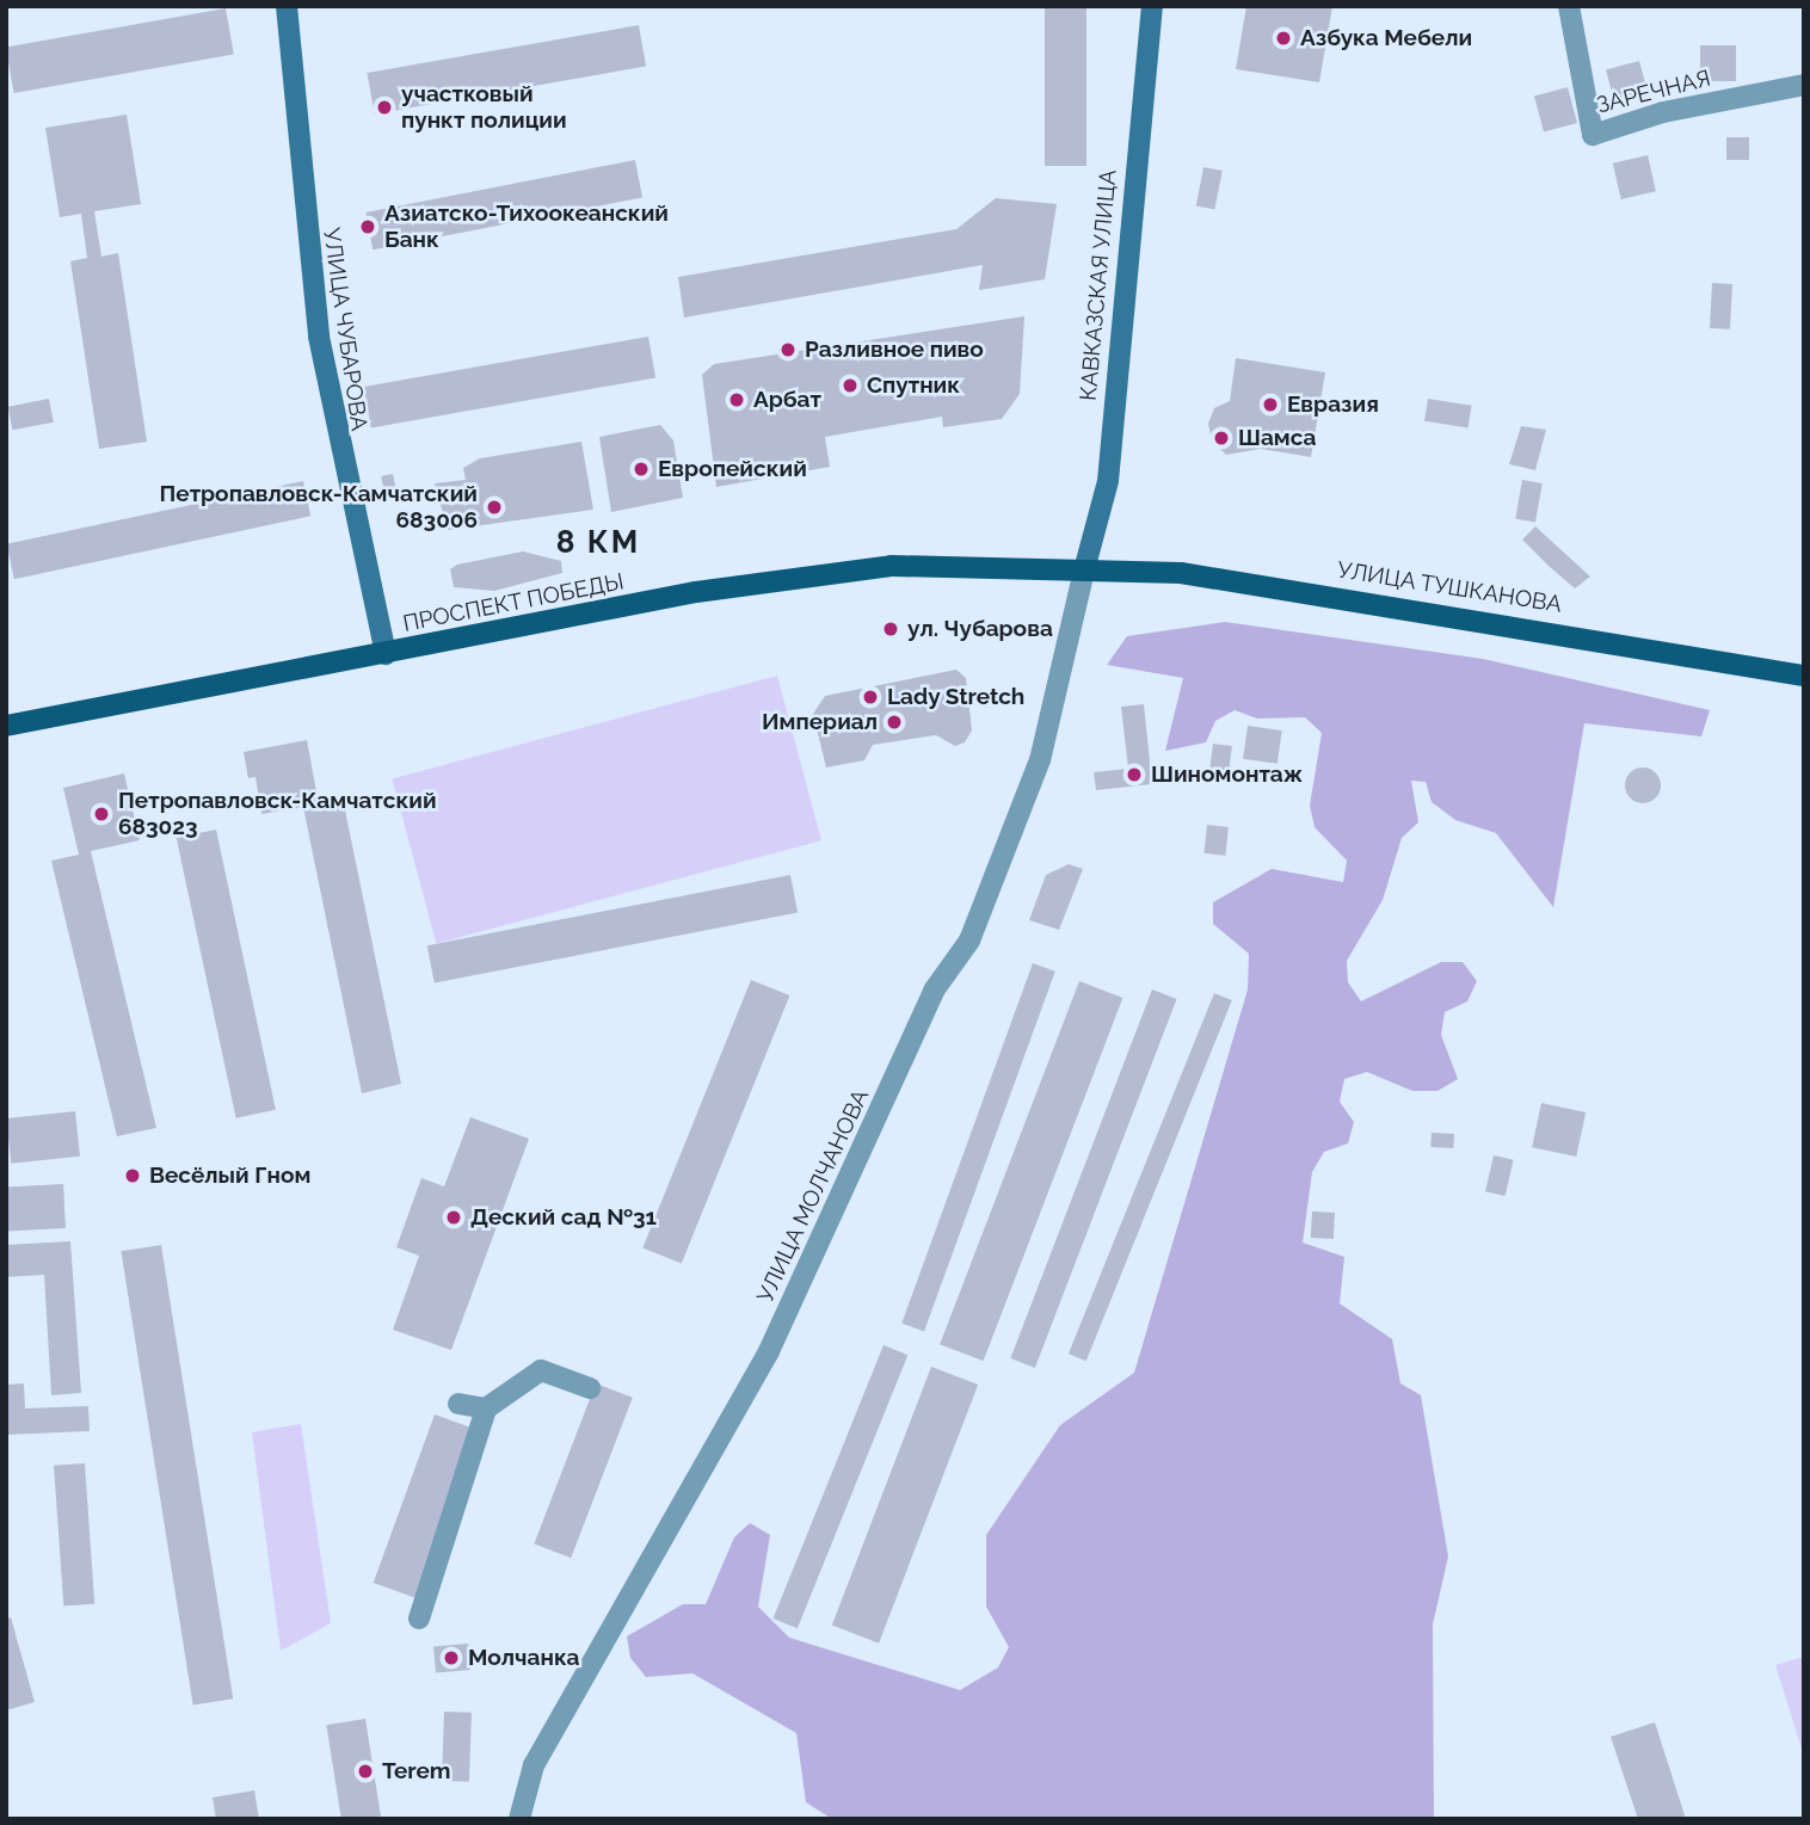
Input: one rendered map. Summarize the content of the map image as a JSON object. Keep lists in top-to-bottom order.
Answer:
{
  "streets": {
    "main road": ["УЛИЦА ТУШКАНОВА", "ПРОСПЕКТ ПОБЕДЫ"],
    "street": [
      "ЗАРЕЧНАЯ",
      "КАВКАЗСКАЯ УЛИЦА",
      "УЛИЦА ЧУБАРОВА",
      "УЛИЦА МОЛЧАНОВА"
    ]
  },
  "crossings": [
    ["КАВКАЗСКАЯ УЛИЦА", "УЛИЦА ТУШКАНОВА"],
    ["КАВКАЗСКАЯ УЛИЦА", "ПРОСПЕКТ ПОБЕДЫ"],
    ["КАВКАЗСКАЯ УЛИЦА", "УЛИЦА МОЛЧАНОВА"],
    ["УЛИЦА ЧУБАРОВА", "ПРОСПЕКТ ПОБЕДЫ"],
    ["УЛИЦА ТУШКАНОВА", "ПРОСПЕКТ ПОБЕДЫ"],
    ["УЛИЦА ТУШКАНОВА", "УЛИЦА МОЛЧАНОВА"],
    ["ПРОСПЕКТ ПОБЕДЫ", "УЛИЦА МОЛЧАНОВА"]
  ],
  "districts": ["8 КМ"],
  "places": [
    "Азбука Мебели",
    "участковый пункт полиции",
    "Азиатско-Тихоокеанский Банк",
    "Разливное пиво",
    "Спутник",
    "Арбат",
    "Евразия",
    "Шамса",
    "Европейский",
    "Петропавловск-Камчатский 683006",
    "ул. Чубарова",
    "Lady Stretch",
    "Империал",
    "Шиномонтаж",
    "Петропавловск-Камчатский 683023",
    "Весёлый Гном",
    "Деский сад №31",
    "Молчанка",
    "Terem"
  ]
}
